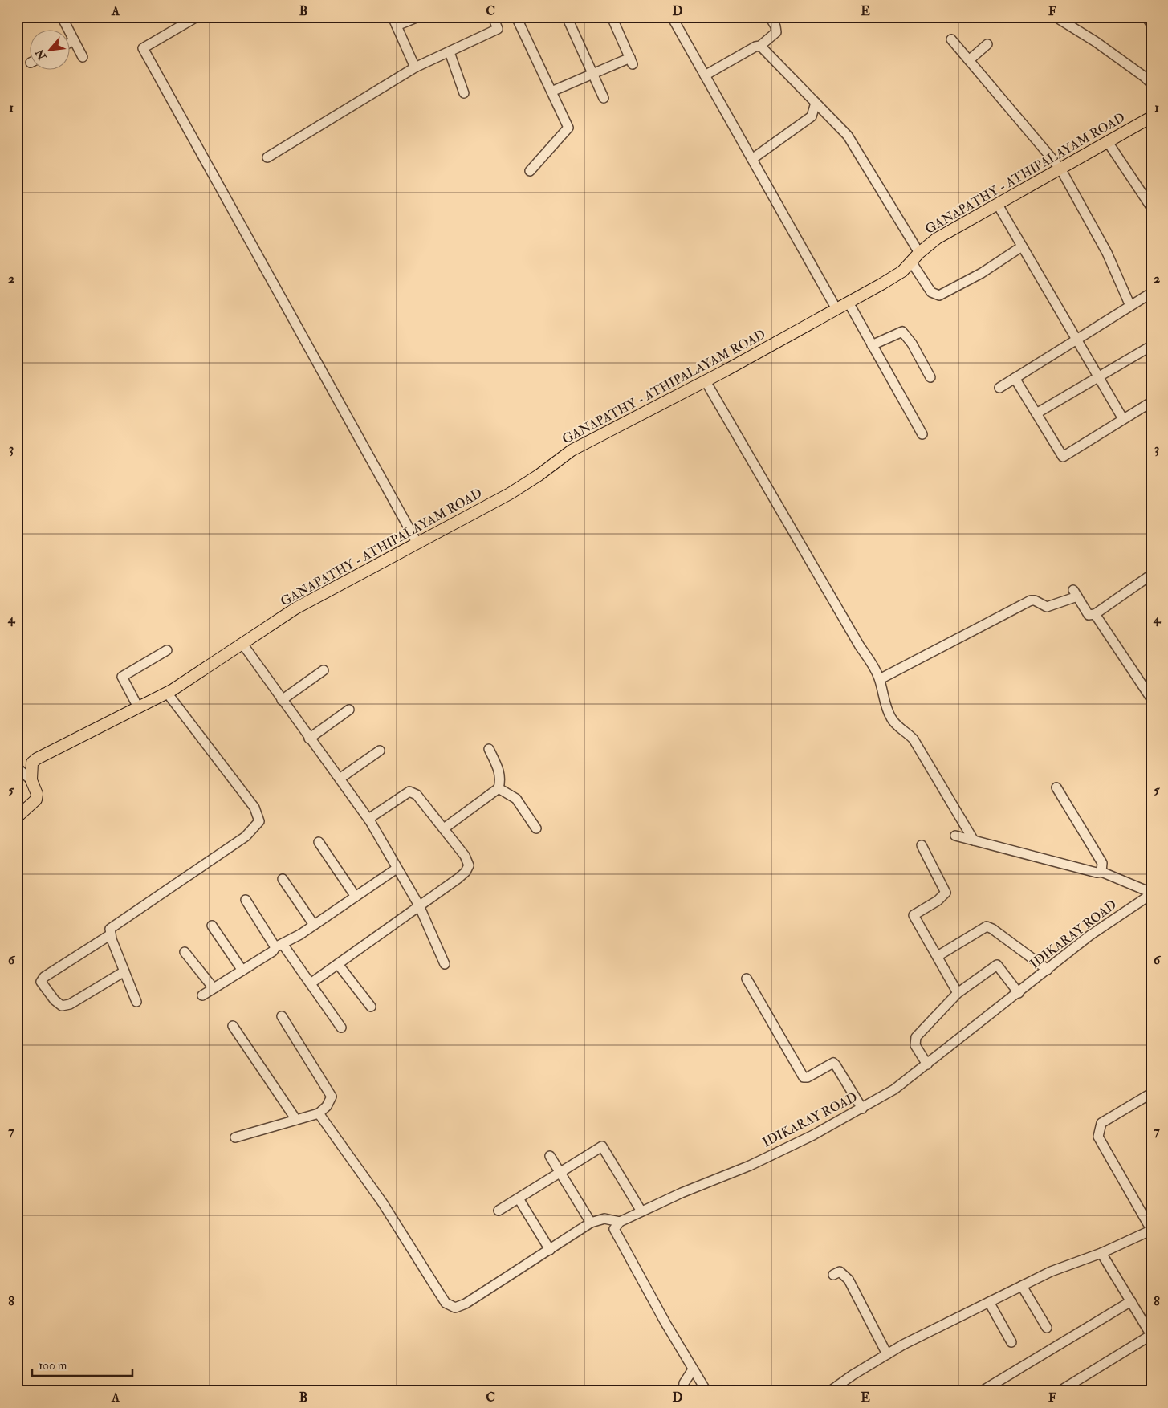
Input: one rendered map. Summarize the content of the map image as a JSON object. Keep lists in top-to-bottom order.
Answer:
{
  "streets": {
    "main road": ["GANAPATHY - ATHIPALAYAM ROAD"],
    "street": ["IDIKARAY ROAD"]
  },
  "scale_bar": "100 m",
  "north": "bottom left",
  "grid": {
    "columns": [
      "A",
      "B",
      "C",
      "D",
      "E",
      "F"
    ],
    "rows": [
      "1",
      "2",
      "3",
      "4",
      "5",
      "6",
      "7",
      "8"
    ]
  }
}
